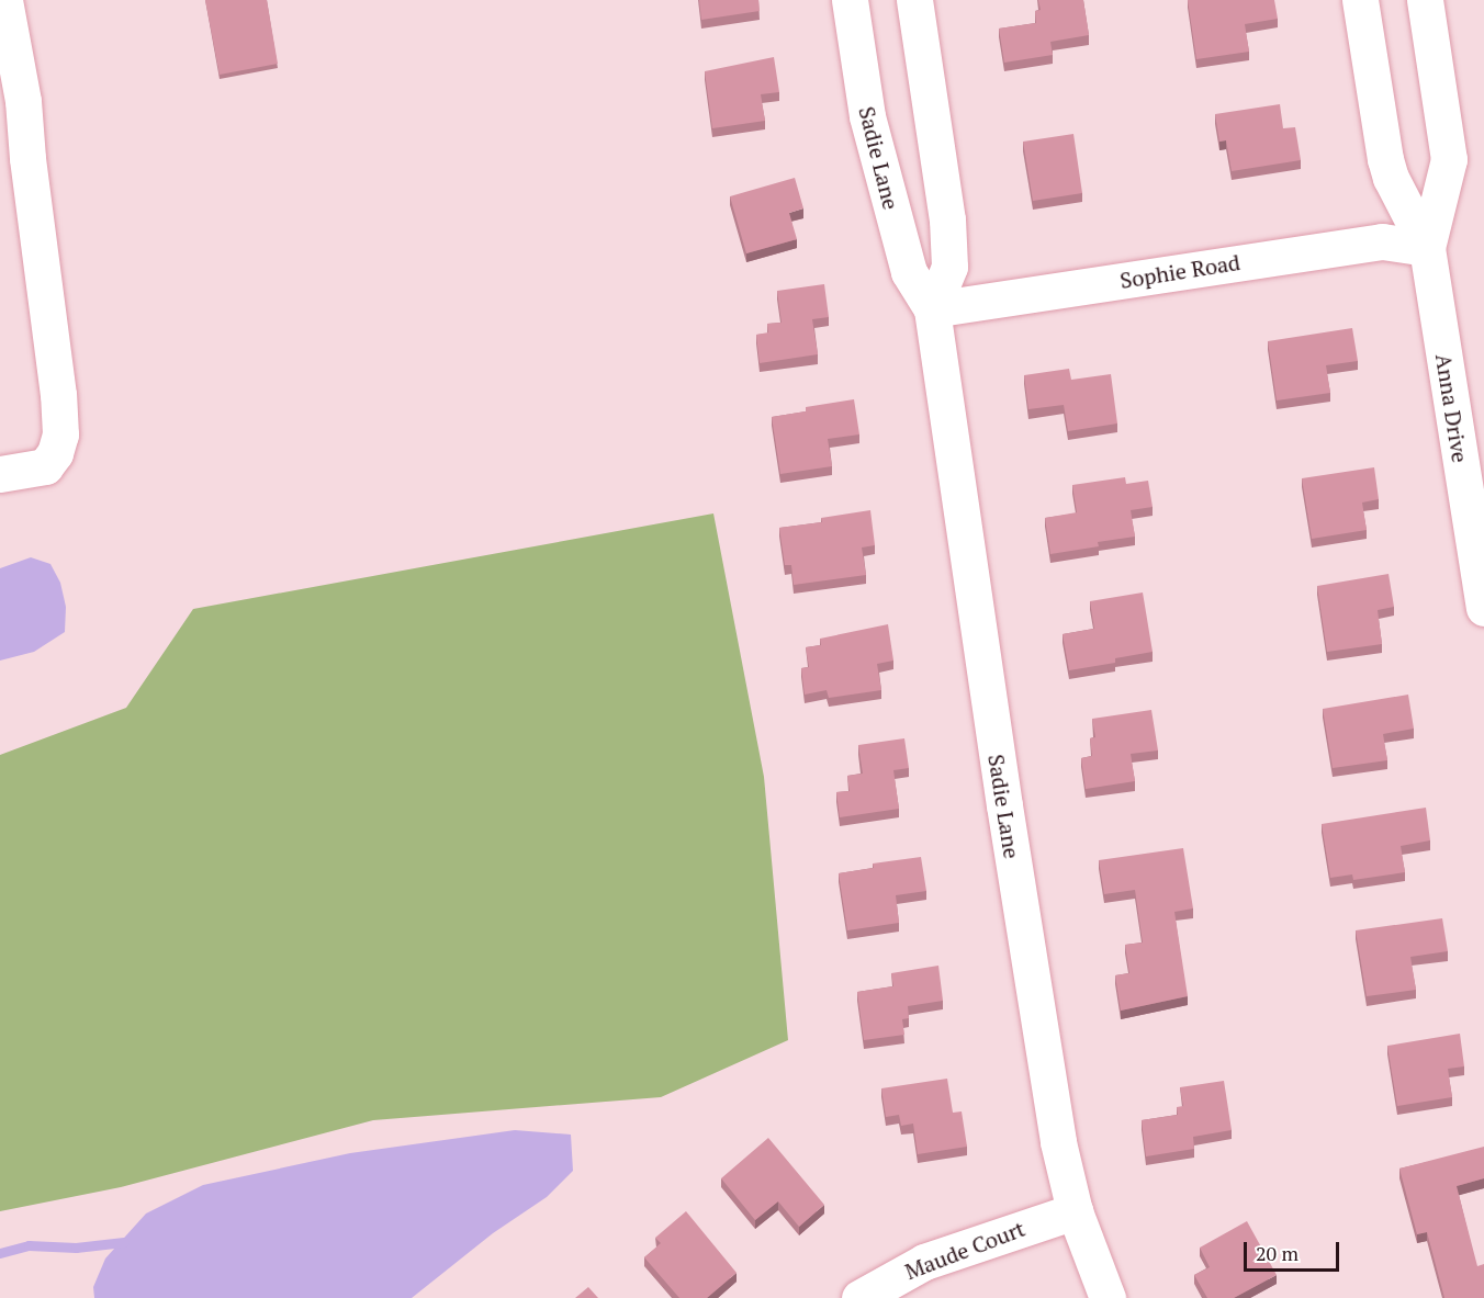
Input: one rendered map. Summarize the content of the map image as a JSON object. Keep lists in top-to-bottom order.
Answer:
{
  "streets": {
    "street": [
      "Sadie Lane",
      "Sophie Road",
      "Anna Drive",
      "Maude Court"
    ]
  },
  "crossings": [
    ["Sadie Lane", "Sophie Road"],
    ["Sadie Lane", "Maude Court"],
    ["Sophie Road", "Anna Drive"]
  ],
  "scale_bar": "20 m"
}
